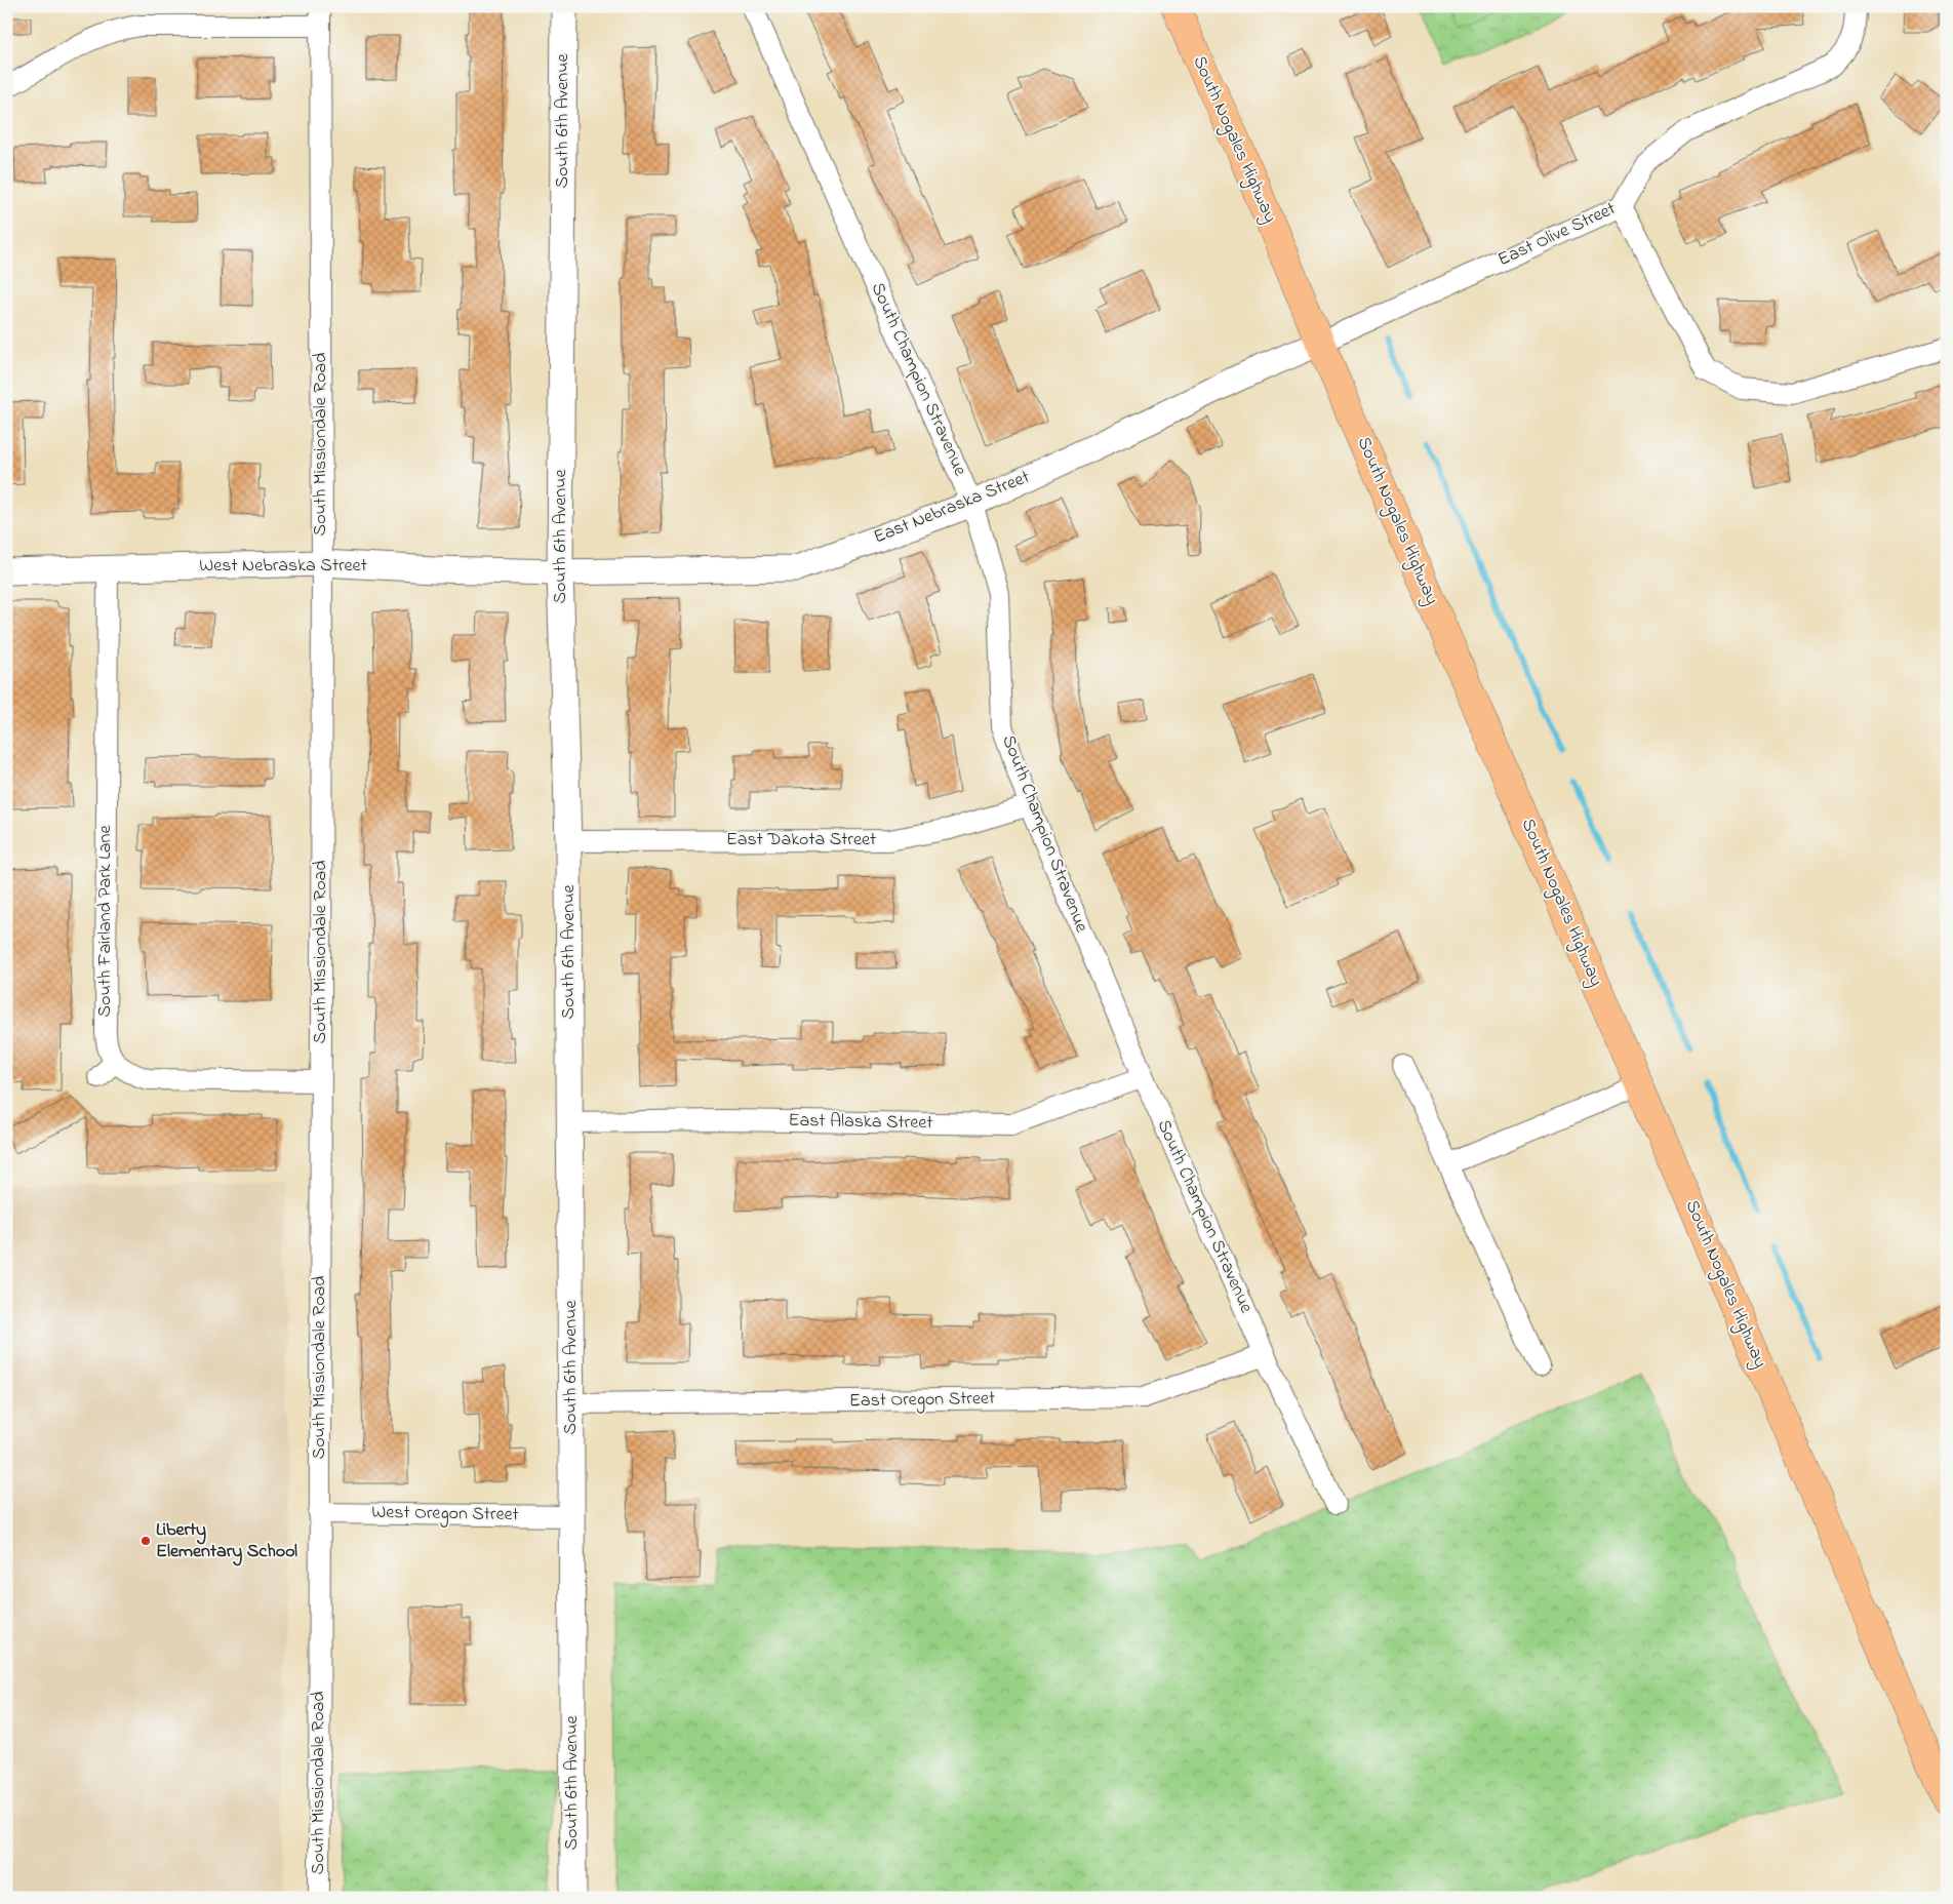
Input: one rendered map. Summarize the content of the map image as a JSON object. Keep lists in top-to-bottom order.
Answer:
{
  "streets": {
    "main road": ["South Nogales Highway"],
    "street": [
      "South 6th Avenue",
      "East Olive Street",
      "South Champion Stravenue",
      "South Missiondale Road",
      "East Nebraska Street",
      "West Nebraska Street",
      "East Dakota Street",
      "South Fairland Park Lane",
      "East Alaska Street",
      "East Oregon Street",
      "West Oregon Street"
    ]
  },
  "crossings": [
    ["South 6th Avenue", "East Nebraska Street"],
    ["South 6th Avenue", "West Nebraska Street"],
    ["South 6th Avenue", "East Dakota Street"],
    ["South 6th Avenue", "East Alaska Street"],
    ["South 6th Avenue", "East Oregon Street"],
    ["South 6th Avenue", "West Oregon Street"],
    ["South Nogales Highway", "East Olive Street"],
    ["South Nogales Highway", "East Nebraska Street"],
    ["East Olive Street", "East Nebraska Street"],
    ["South Champion Stravenue", "East Nebraska Street"],
    ["South Champion Stravenue", "East Dakota Street"],
    ["South Champion Stravenue", "East Alaska Street"],
    ["South Champion Stravenue", "East Oregon Street"],
    ["South Missiondale Road", "West Nebraska Street"],
    ["South Missiondale Road", "West Oregon Street"],
    ["East Nebraska Street", "West Nebraska Street"],
    ["West Nebraska Street", "South Fairland Park Lane"]
  ],
  "places": ["Liberty Elementary School"]
}
